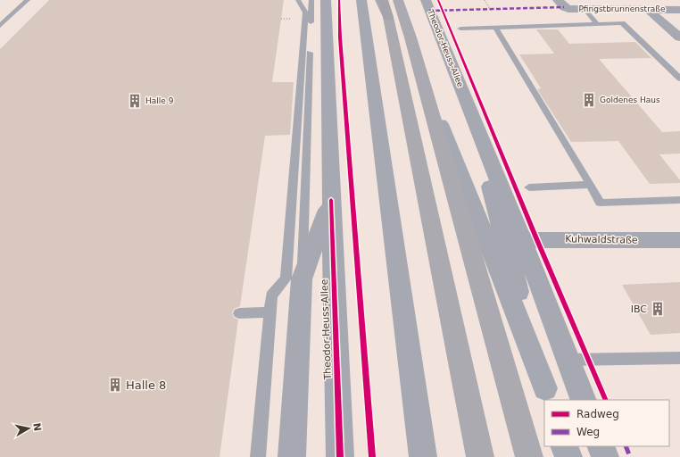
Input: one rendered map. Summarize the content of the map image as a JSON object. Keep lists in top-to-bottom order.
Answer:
{
  "streets": {
    "main road": ["Theodor-Heuss-Allee"],
    "street": ["Pfingstbrunnenstraße", "Kuhwaldstraße"]
  },
  "crossings": [
    ["Theodor-Heuss-Allee", "Kuhwaldstraße"]
  ],
  "places": {
    "building": [
      "Goldenes Haus",
      "Halle 9",
      "IBC",
      "Halle 8"
    ]
  },
  "legend": ["Radweg", "Weg"],
  "north": "right"
}
